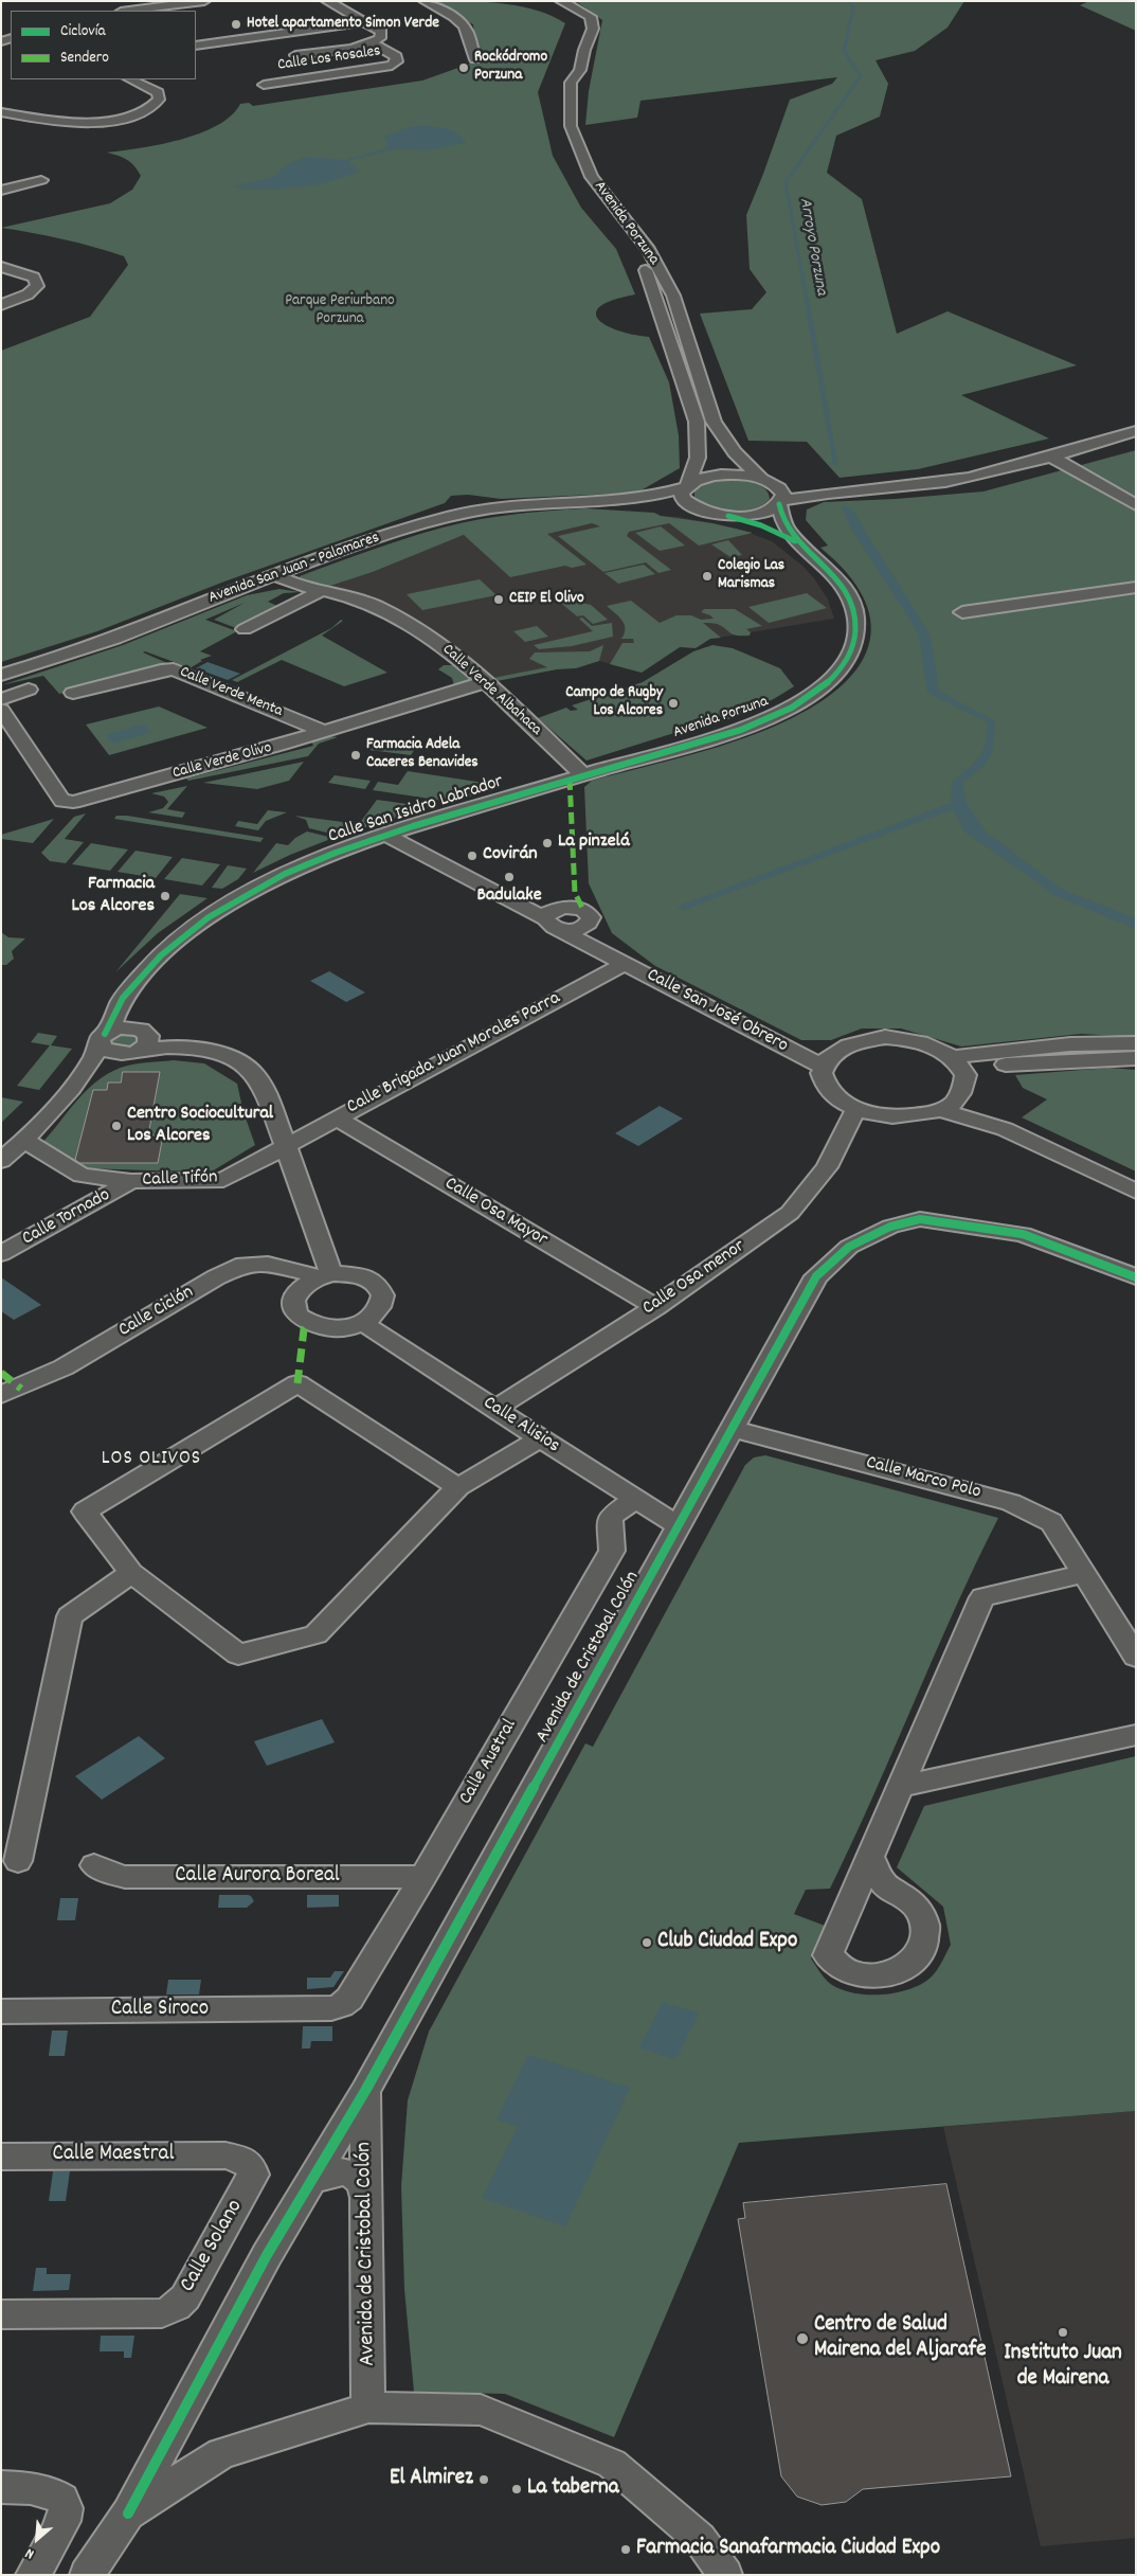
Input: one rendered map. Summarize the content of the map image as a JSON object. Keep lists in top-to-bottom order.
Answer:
{
  "streets": {
    "street": [
      "Calle Los Rosales",
      "Avenida Porzuna",
      "Avenida San Juan - Palomares",
      "Calle Verde Albahaca",
      "Calle Verde Menta",
      "Calle Verde Olivo",
      "Calle San Isidro Labrador",
      "Calle San José Obrero",
      "Calle Brigada Juan Morales Parra",
      "Calle Tifón",
      "Calle Osa Mayor",
      "Calle Tornado",
      "Calle Osa menor",
      "Calle Ciclón",
      "Calle Alisios",
      "Calle Marco Polo",
      "Avenida de Cristobal Colón",
      "Calle Austral",
      "Calle Aurora Boreal",
      "Calle Siroco",
      "Calle Maestral",
      "Calle Solano"
    ]
  },
  "crossings": [
    ["Avenida Porzuna", "Calle Verde Albahaca"],
    ["Avenida Porzuna", "Calle San Isidro Labrador"],
    ["Avenida San Juan - Palomares", "Calle Verde Albahaca"],
    ["Calle Verde Albahaca", "Calle Verde Olivo"],
    ["Calle Verde Albahaca", "Calle San Isidro Labrador"],
    ["Calle Verde Menta", "Calle Verde Olivo"],
    ["Calle San Isidro Labrador", "Calle San José Obrero"],
    ["Calle San José Obrero", "Calle Brigada Juan Morales Parra"],
    ["Calle San José Obrero", "Calle Osa menor"],
    ["Calle Brigada Juan Morales Parra", "Calle Tifón"],
    ["Calle Brigada Juan Morales Parra", "Calle Osa Mayor"],
    ["Calle Tifón", "Calle Tornado"],
    ["Calle Osa Mayor", "Calle Osa menor"],
    ["Calle Osa menor", "Calle Alisios"],
    ["Calle Ciclón", "Calle Alisios"],
    ["Calle Alisios", "Avenida de Cristobal Colón"],
    ["Calle Alisios", "Calle Austral"],
    ["Calle Marco Polo", "Avenida de Cristobal Colón"],
    ["Calle Austral", "Calle Aurora Boreal"],
    ["Calle Austral", "Calle Siroco"],
    ["Calle Maestral", "Calle Solano"]
  ],
  "districts": ["LOS OLIVOS"],
  "water": ["Arroyo Porzuna"],
  "parks": ["Parque Periurbano Porzuna"],
  "places": [
    "Hotel apartamento Simon Verde",
    "Rockódromo Porzuna",
    "Colegio Las Marismas",
    "CEIP El Olivo",
    "Campo de Rugby Los Alcores",
    "Farmacia Adela Caceres Benavides",
    "La pinzelá",
    "Covirán",
    "Badulake",
    "Farmacia Los Alcores",
    "Centro Sociocultural Los Alcores",
    "Club Ciudad Expo",
    "Instituto Juan de Mairena",
    "Centro de Salud Mairena del Aljarafe",
    "El Almirez",
    "La taberna",
    "Farmacia Sanafarmacia Ciudad Expo"
  ],
  "legend": ["Ciclovía", "Sendero"],
  "north": "bottom left"
}
